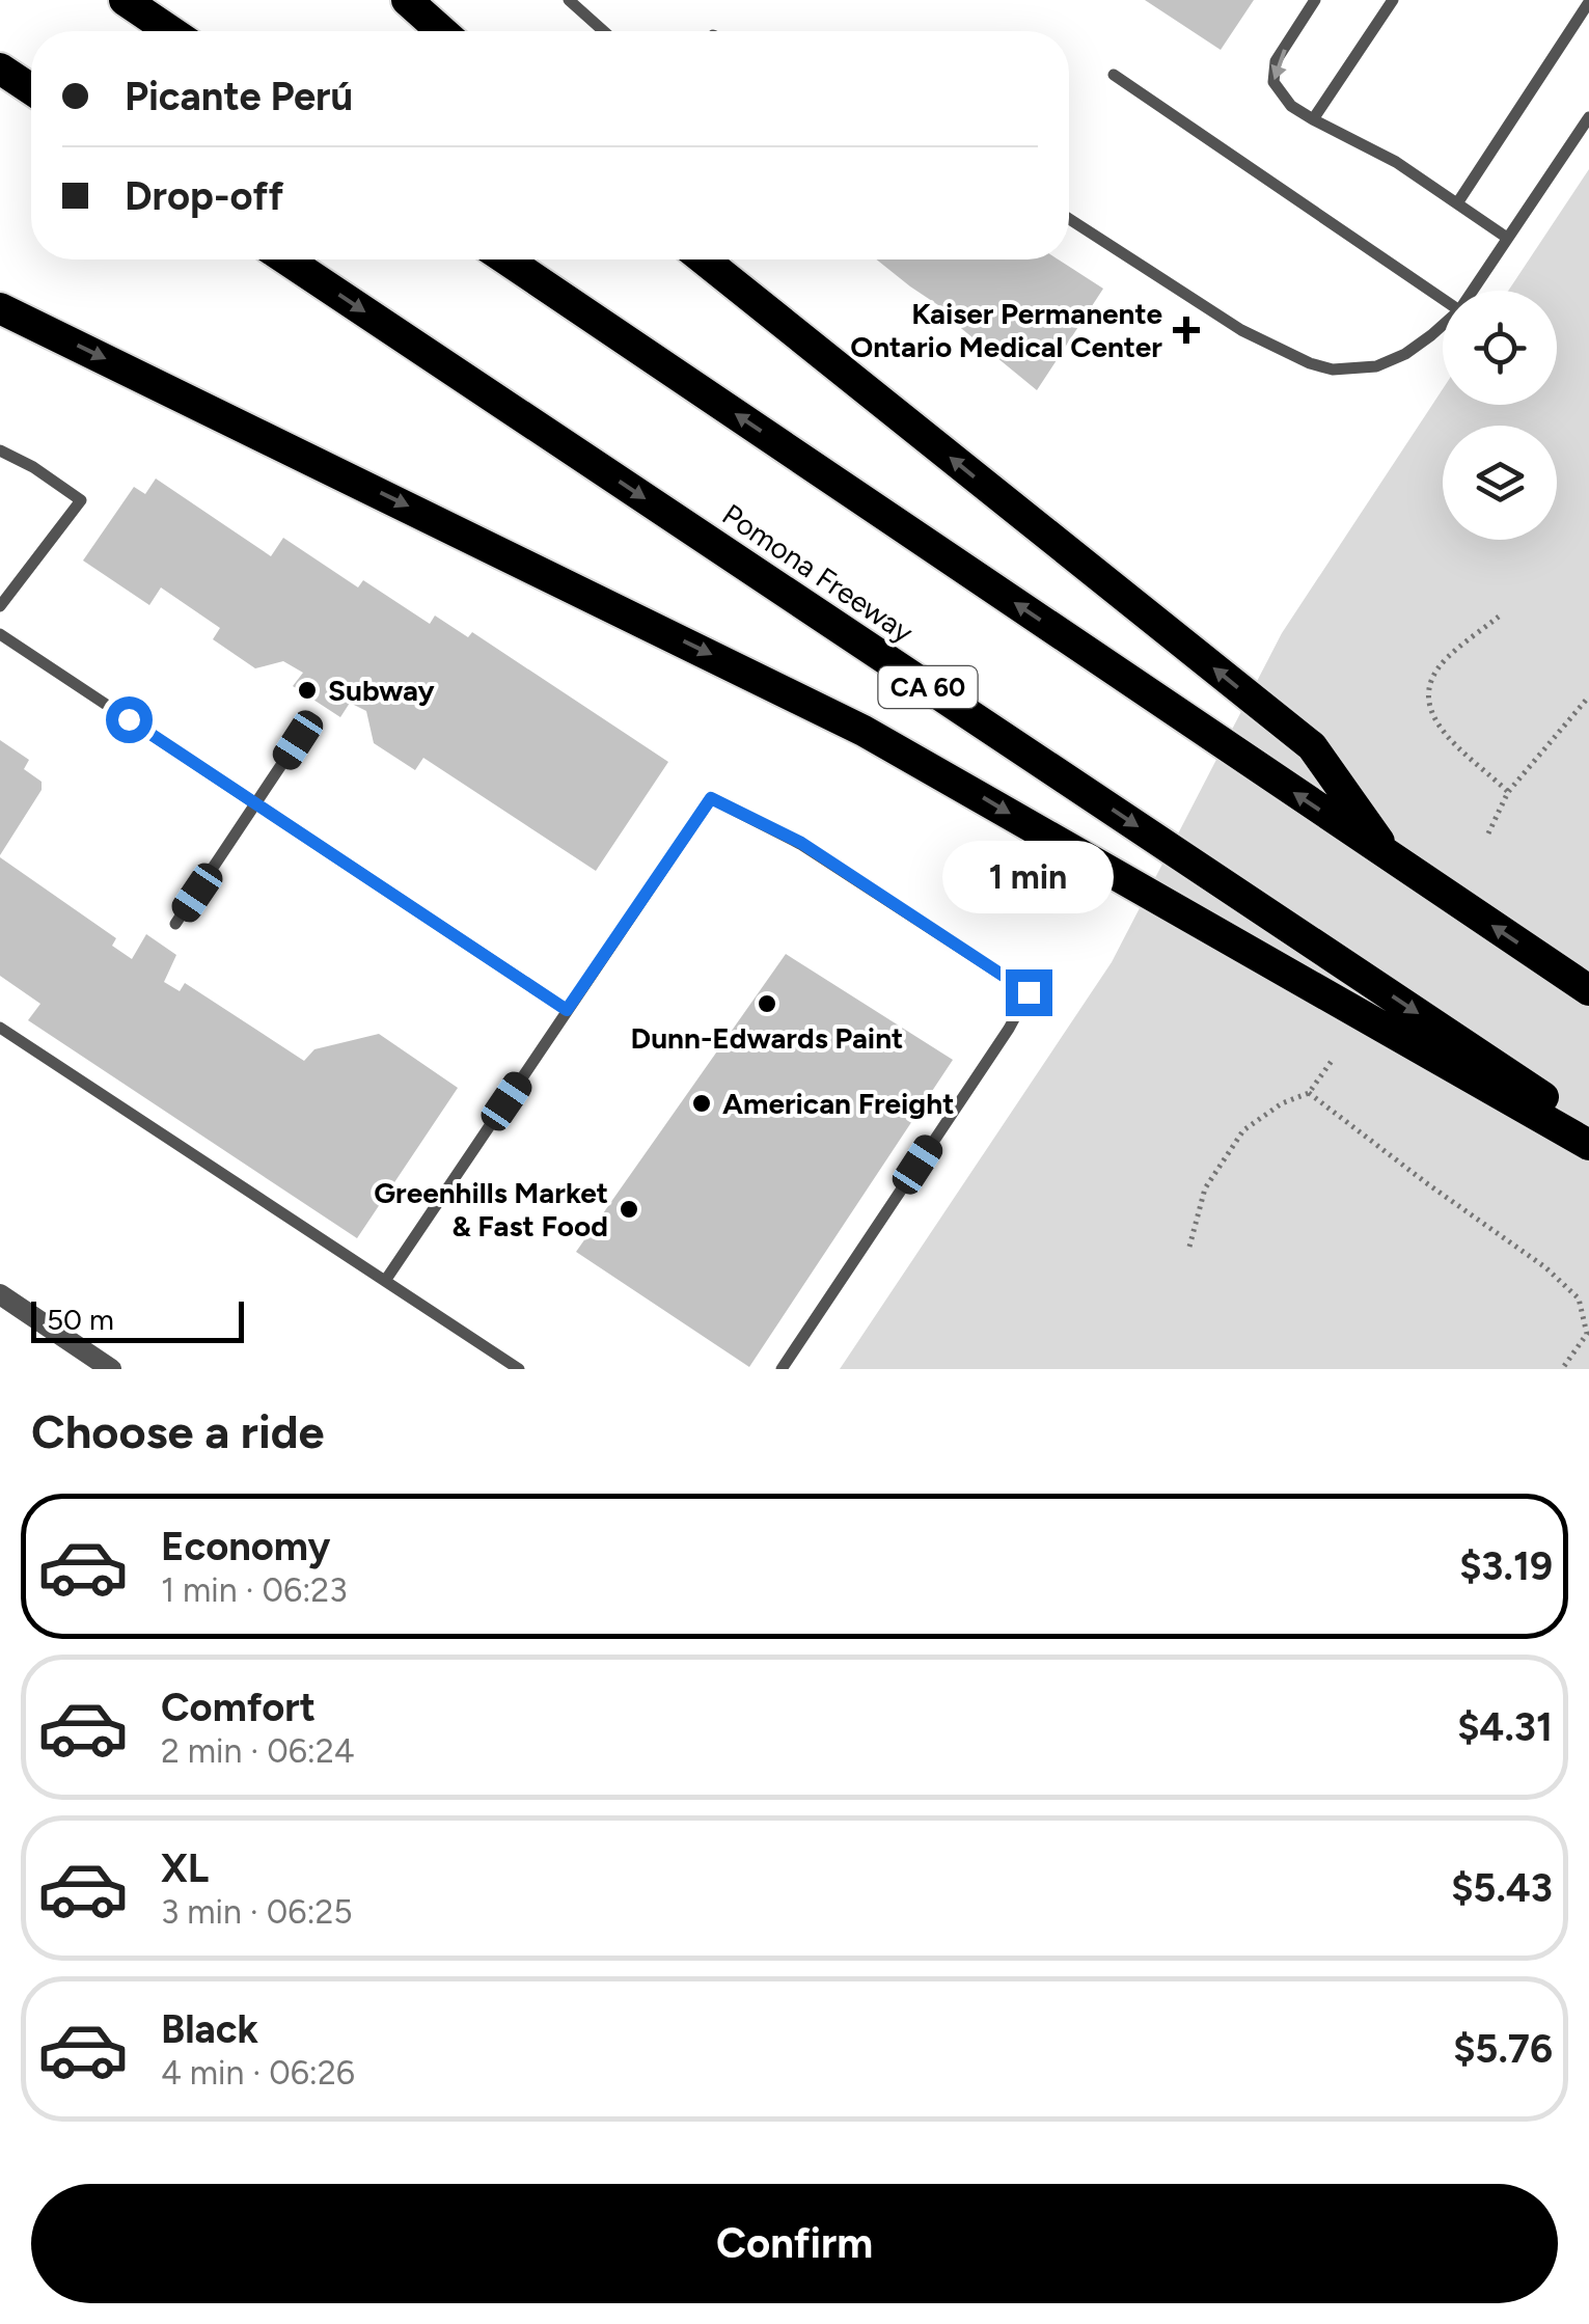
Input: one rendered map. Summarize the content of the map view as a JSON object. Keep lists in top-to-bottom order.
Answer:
{
  "streets": {
    "highway": ["Pomona Freeway", "CA 60"]
  },
  "places": {
    "health": ["Kaiser Permanente Ontario Medical Center"],
    "other": [
      "Subway",
      "Dunn-Edwards Paint",
      "American Freight",
      "Greenhills Market & Fast Food"
    ]
  },
  "scale_bar": "50 m",
  "page": {
    "banner": ["Picante Perú", "Drop-off"],
    "bubble": "1 min",
    "scale": "50 m",
    "heading": "Choose a ride",
    "list": [
      {
        "name": "Economy",
        "note": "1 min · 06:23",
        "value": "$3.19"
      },
      {
        "name": "Comfort",
        "note": "2 min · 06:24",
        "value": "$4.31"
      },
      {
        "name": "XL",
        "note": "3 min · 06:25",
        "value": "$5.43"
      },
      {
        "name": "Black",
        "note": "4 min · 06:26",
        "value": "$5.76"
      }
    ],
    "buttons": "Confirm"
  }
}
